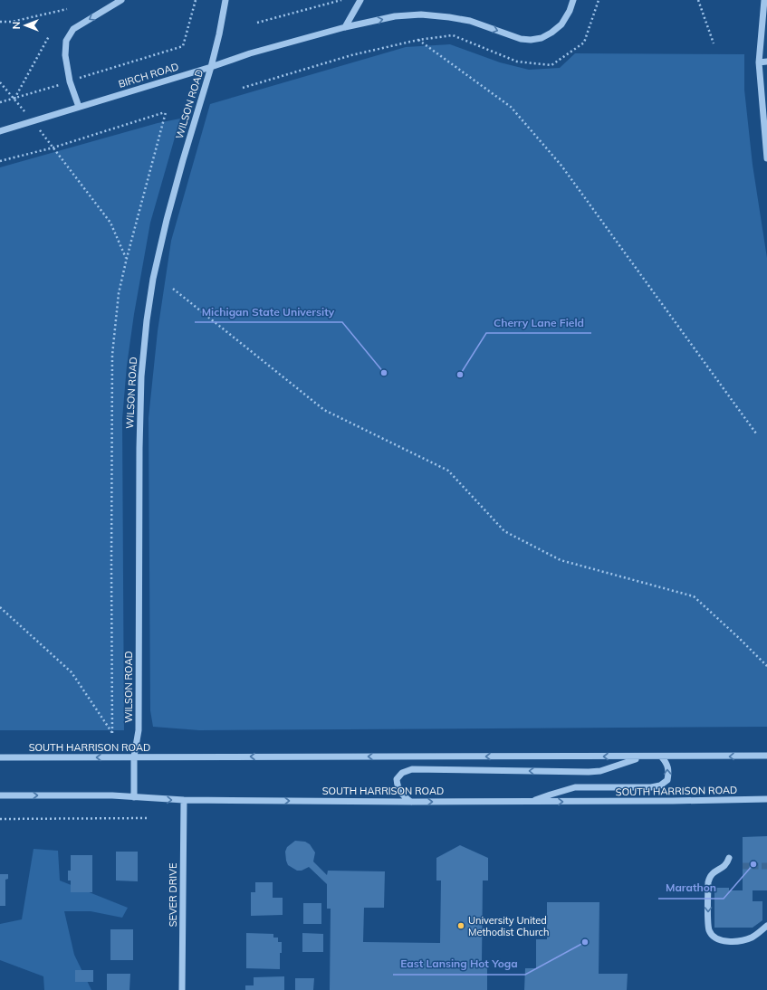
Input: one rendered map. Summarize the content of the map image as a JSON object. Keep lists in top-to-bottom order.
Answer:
{
  "streets": {
    "street": [
      "BIRCH ROAD",
      "WILSON ROAD",
      "SOUTH HARRISON ROAD",
      "SEVER DRIVE"
    ]
  },
  "crossings": [
    ["BIRCH ROAD", "WILSON ROAD"],
    ["WILSON ROAD", "SOUTH HARRISON ROAD"],
    ["SOUTH HARRISON ROAD", "SEVER DRIVE"]
  ],
  "one_way": ["BIRCH ROAD"],
  "places": [
    "Michigan State University",
    "Cherry Lane Field",
    "Marathon",
    "University United Methodist Church",
    "East Lansing Hot Yoga"
  ],
  "north": "left"
}
